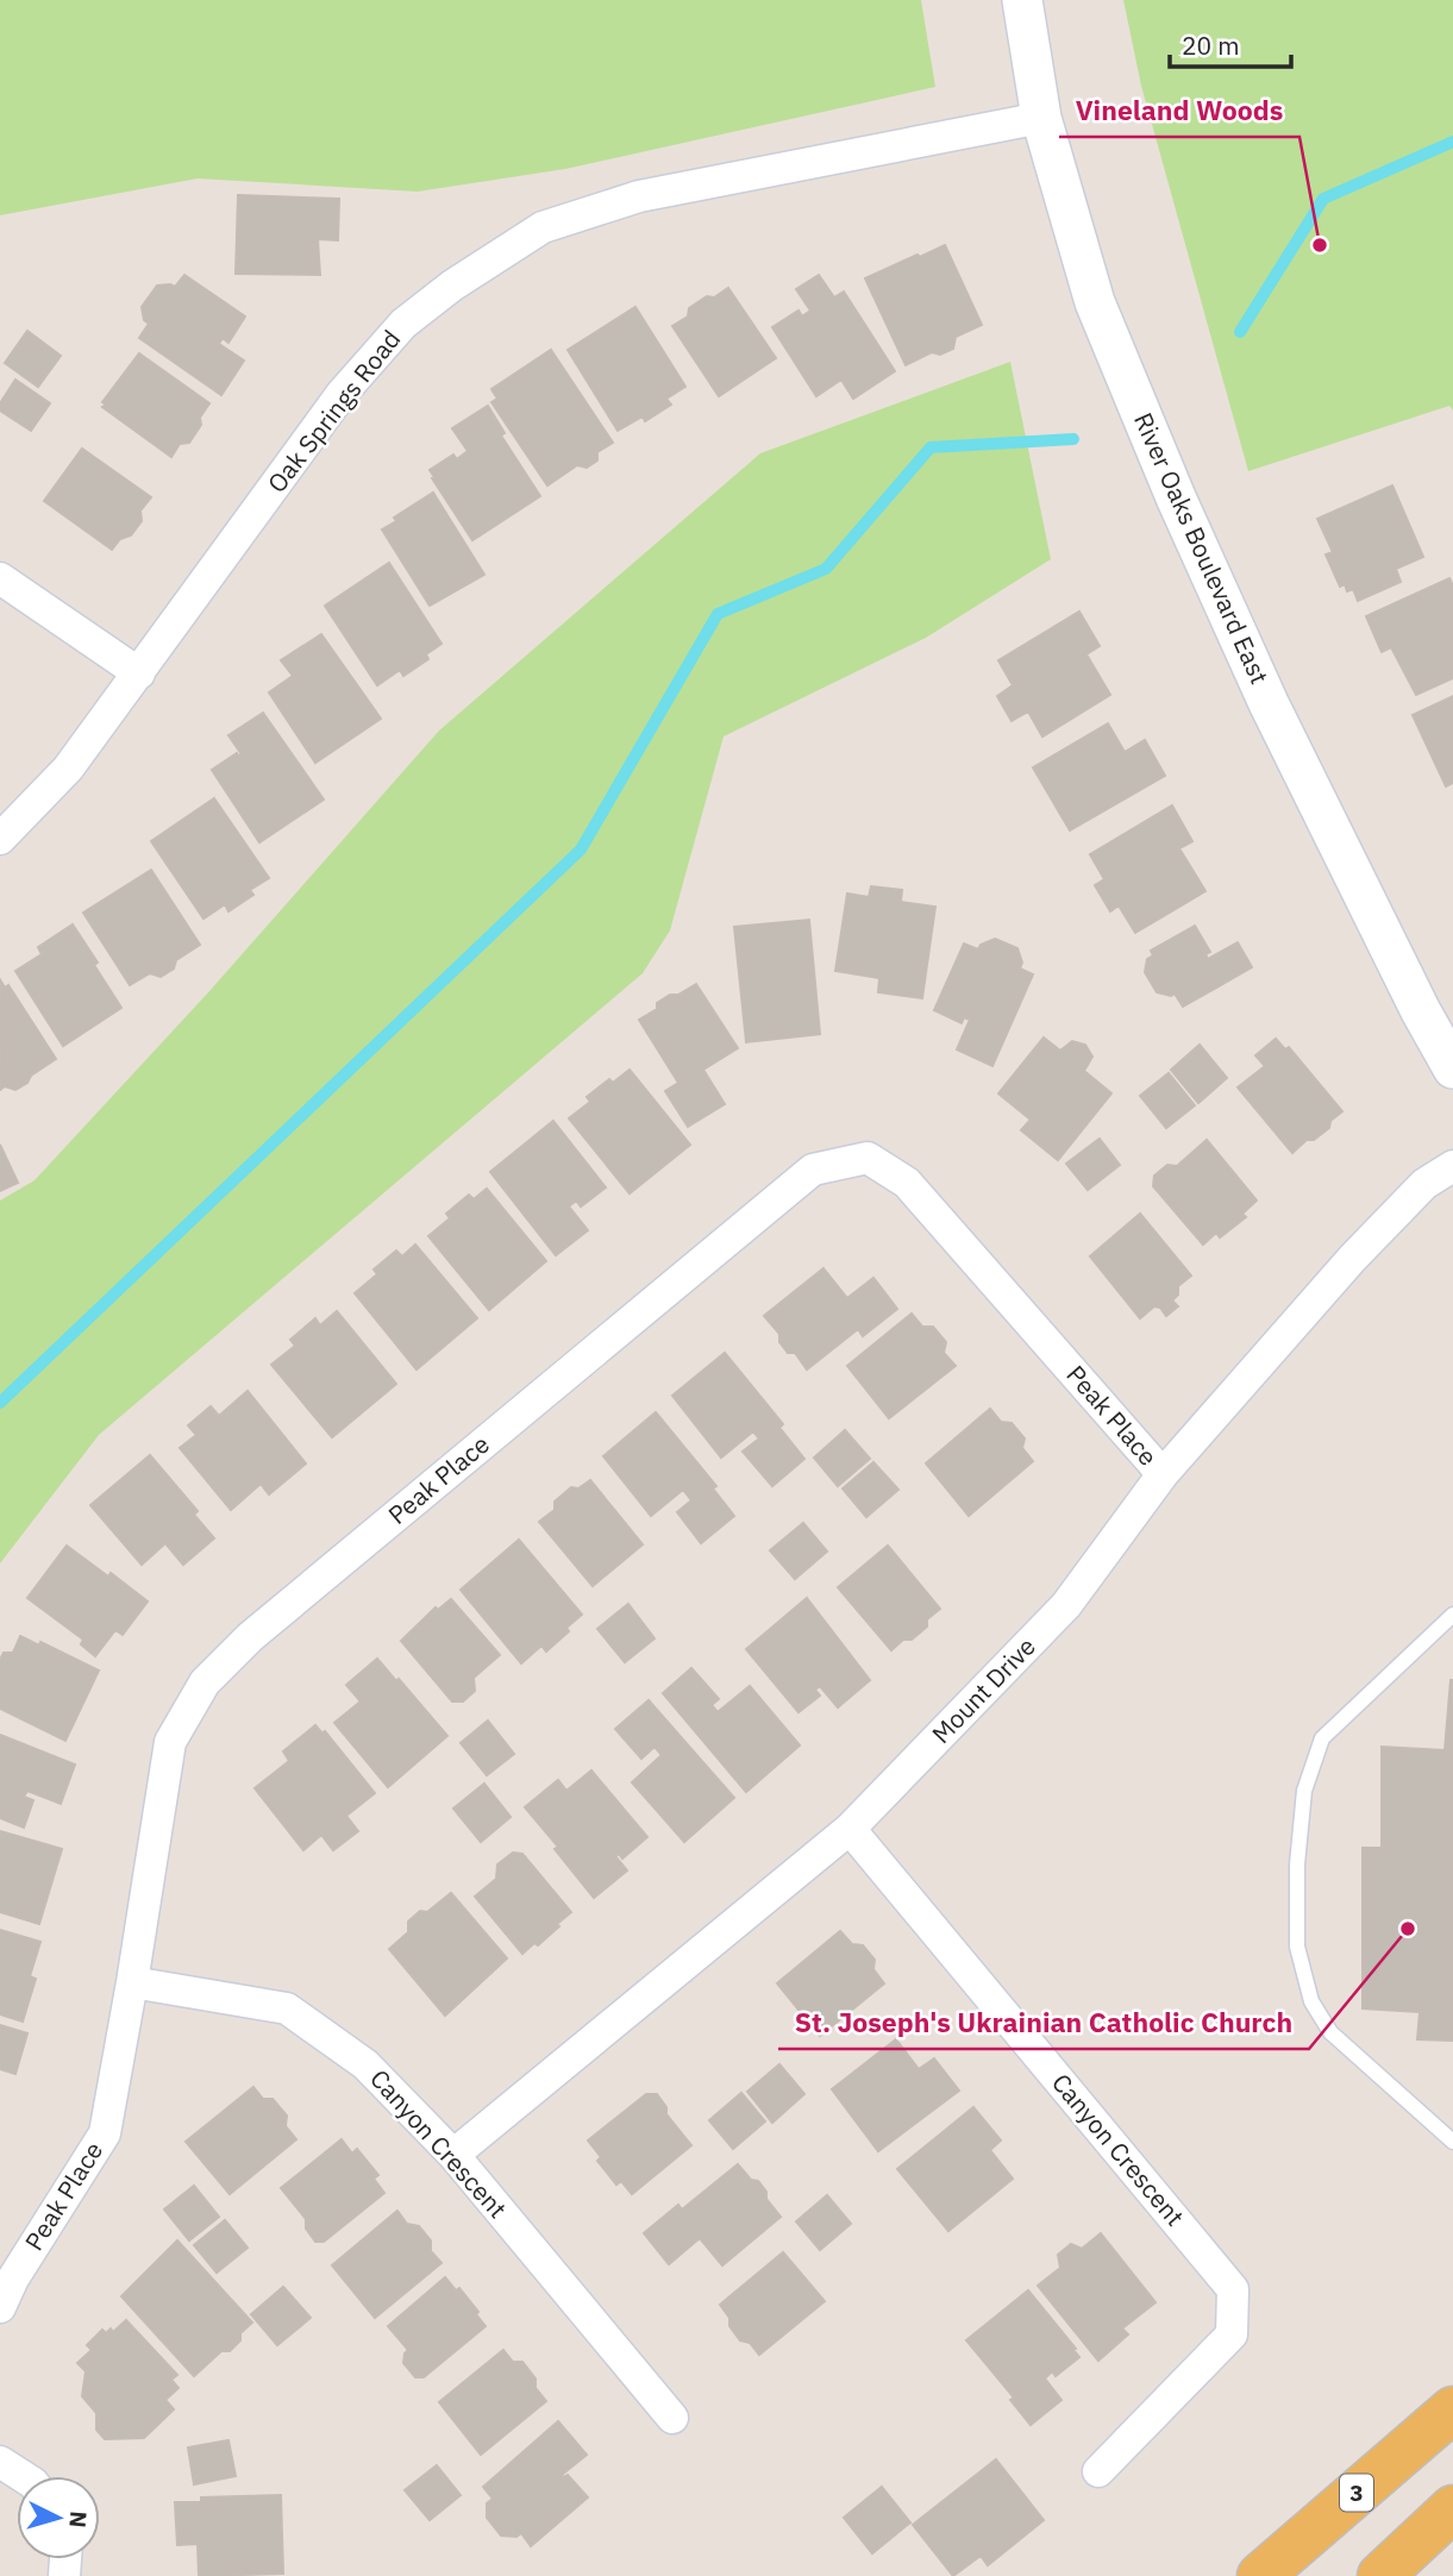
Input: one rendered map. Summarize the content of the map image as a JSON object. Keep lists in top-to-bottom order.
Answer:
{
  "streets": {
    "main road": ["3"],
    "street": [
      "Oak Springs Road",
      "River Oaks Boulevard East",
      "Peak Place",
      "Mount Drive",
      "Canyon Crescent"
    ]
  },
  "crossings": [
    ["Oak Springs Road", "River Oaks Boulevard East"],
    ["Peak Place", "Mount Drive"],
    ["Peak Place", "Canyon Crescent"],
    ["Mount Drive", "Canyon Crescent"]
  ],
  "places": ["Vineland Woods", "St. Joseph's Ukrainian Catholic Church"],
  "scale_bar": "20 m",
  "north": "right"
}
